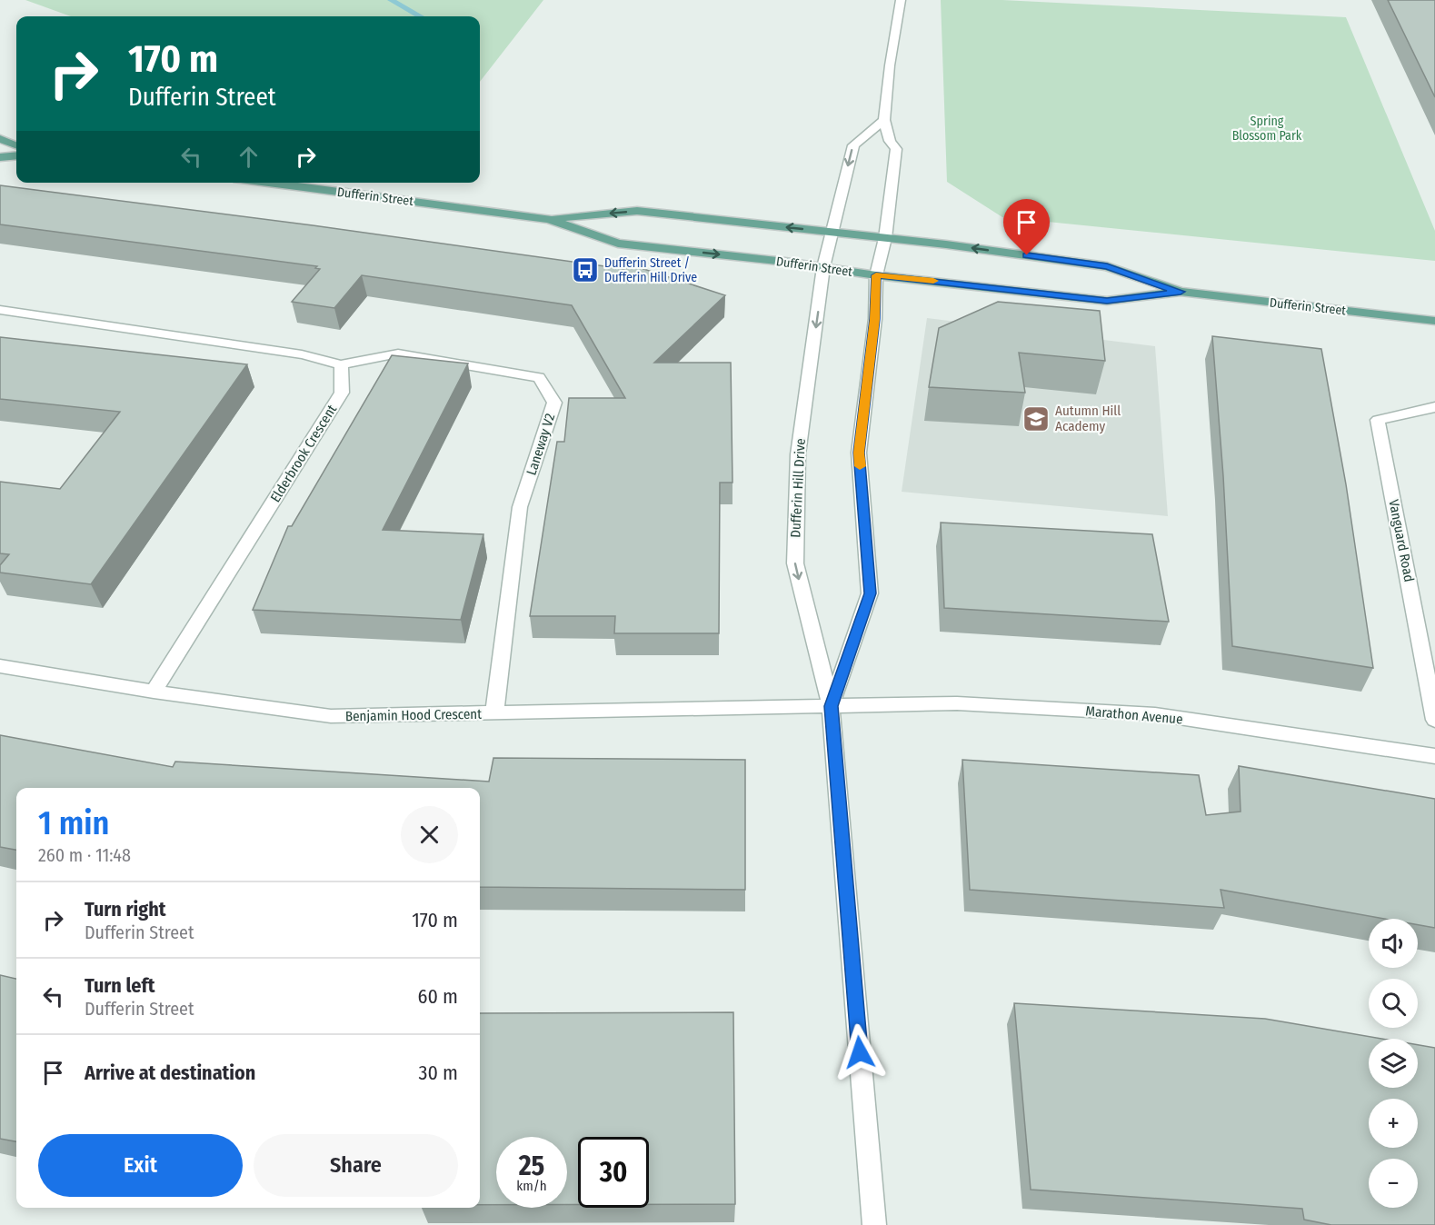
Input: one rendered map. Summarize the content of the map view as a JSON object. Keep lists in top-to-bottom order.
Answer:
{
  "streets": {
    "main road": ["Dufferin Street"],
    "street": [
      "Laneway V2",
      "Elderbrook Crescent",
      "Dufferin Hill Drive",
      "Vanguard Road",
      "Benjamin Hood Crescent",
      "Marathon Avenue"
    ]
  },
  "crossings": [
    ["Dufferin Street", "Dufferin Hill Drive"],
    ["Laneway V2", "Elderbrook Crescent"],
    ["Laneway V2", "Benjamin Hood Crescent"],
    ["Elderbrook Crescent", "Benjamin Hood Crescent"],
    ["Dufferin Hill Drive", "Benjamin Hood Crescent"],
    ["Dufferin Hill Drive", "Marathon Avenue"],
    ["Benjamin Hood Crescent", "Marathon Avenue"]
  ],
  "parks": ["Spring Blossom Park"],
  "places": {
    "bus stop": ["Dufferin Street / Dufferin Hill Drive"],
    "school or university": ["Autumn Hill Academy"]
  },
  "page": {
    "turn": ["170 m", "Dufferin Street"],
    "heading": ["1 min", "260 m · 11:48"],
    "list": [
      {
        "name": "Turn right",
        "note": "Dufferin Street",
        "value": "170 m"
      },
      {
        "name": "Turn left",
        "note": "Dufferin Street",
        "value": "60 m"
      },
      {
        "name": "Arrive at destination",
        "value": "30 m"
      }
    ],
    "map_buttons": ["+", "−"],
    "buttons": ["Exit", "Share"],
    "speed": "25 km/h",
    "limit": "30"
  }
}
